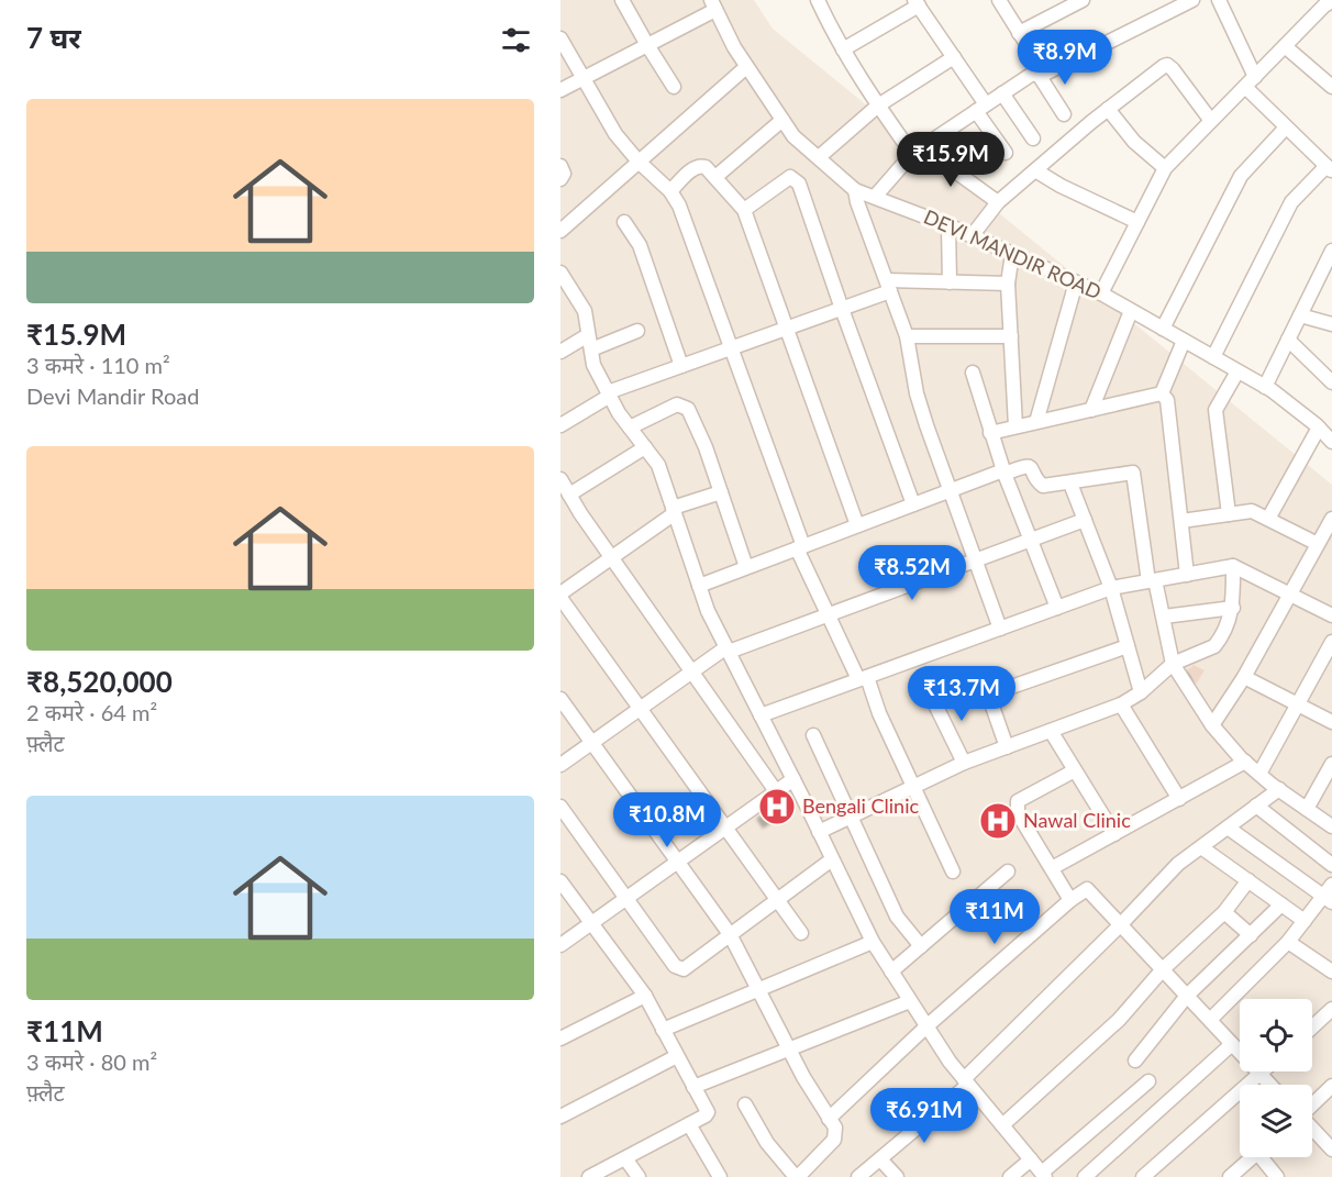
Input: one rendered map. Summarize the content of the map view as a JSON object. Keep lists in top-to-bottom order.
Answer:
{
  "streets": {
    "street": ["DEVI MANDIR ROAD"]
  },
  "places": {
    "hospital": ["Bengali Clinic", "Nawal Clinic"]
  },
  "page": {
    "heading": "7 घर",
    "price": [
      "₹8.9M",
      "₹15.9M",
      "₹8.52M",
      "₹13.7M",
      "₹10.8M",
      "₹11M",
      "₹6.91M"
    ],
    "list": [
      {
        "name": "₹15.9M",
        "note": "3 कमरे · 110 m² · Devi Mandir Road"
      },
      {
        "name": "₹8,520,000",
        "note": "2 कमरे · 64 m² · फ़्लैट"
      },
      {
        "name": "₹11M",
        "note": "3 कमरे · 80 m² · फ़्लैट"
      }
    ]
  }
}
